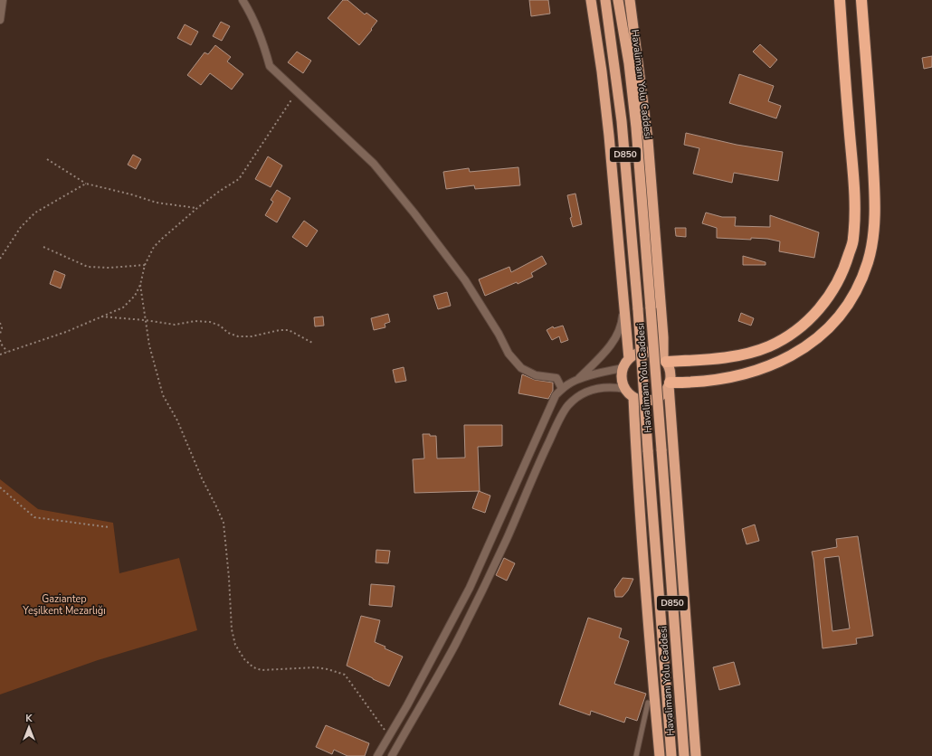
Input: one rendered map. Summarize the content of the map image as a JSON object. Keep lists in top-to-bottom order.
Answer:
{
  "streets": {
    "highway": ["Havalimanı Yolu Caddesi", "D850"]
  },
  "parks": ["Gaziantep Yeşilkent Mezarlığı"],
  "north": "top"
}
